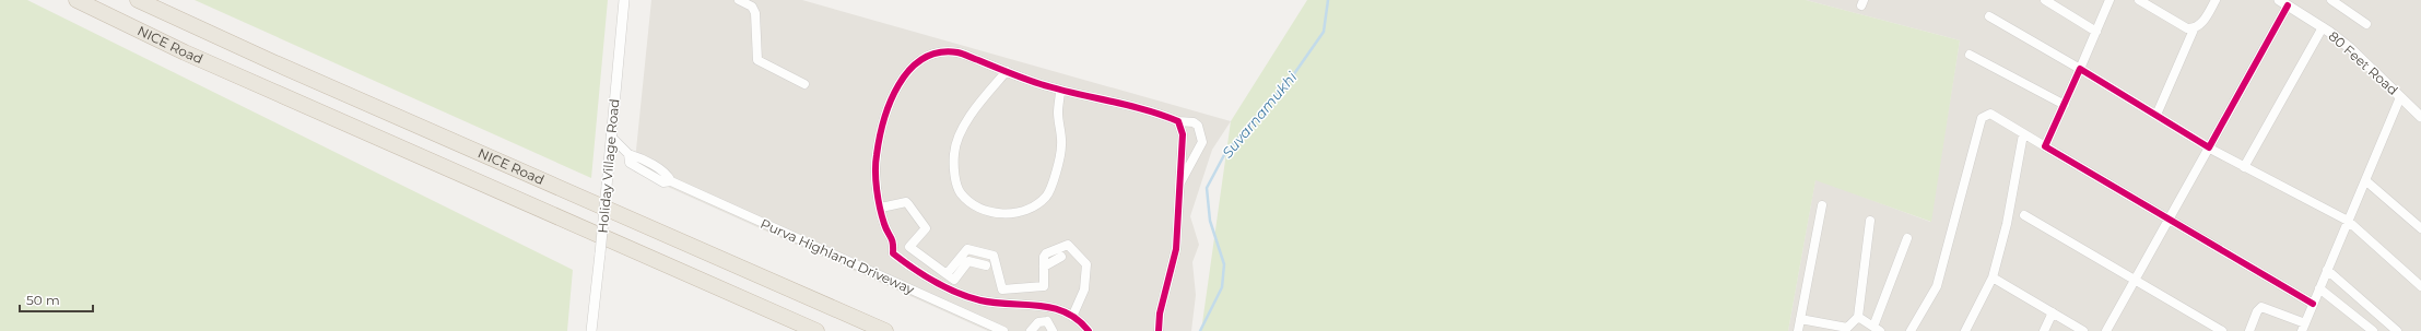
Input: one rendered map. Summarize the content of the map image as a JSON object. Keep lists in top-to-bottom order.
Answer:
{
  "streets": {
    "highway": ["NICE Road"],
    "street": ["80 Feet Road", "Holiday Village Road", "Purva Highland Driveway"]
  },
  "crossings": [
    ["Holiday Village Road", "Purva Highland Driveway"]
  ],
  "water": ["Suvarnamukhi"],
  "scale_bar": "50 m"
}
